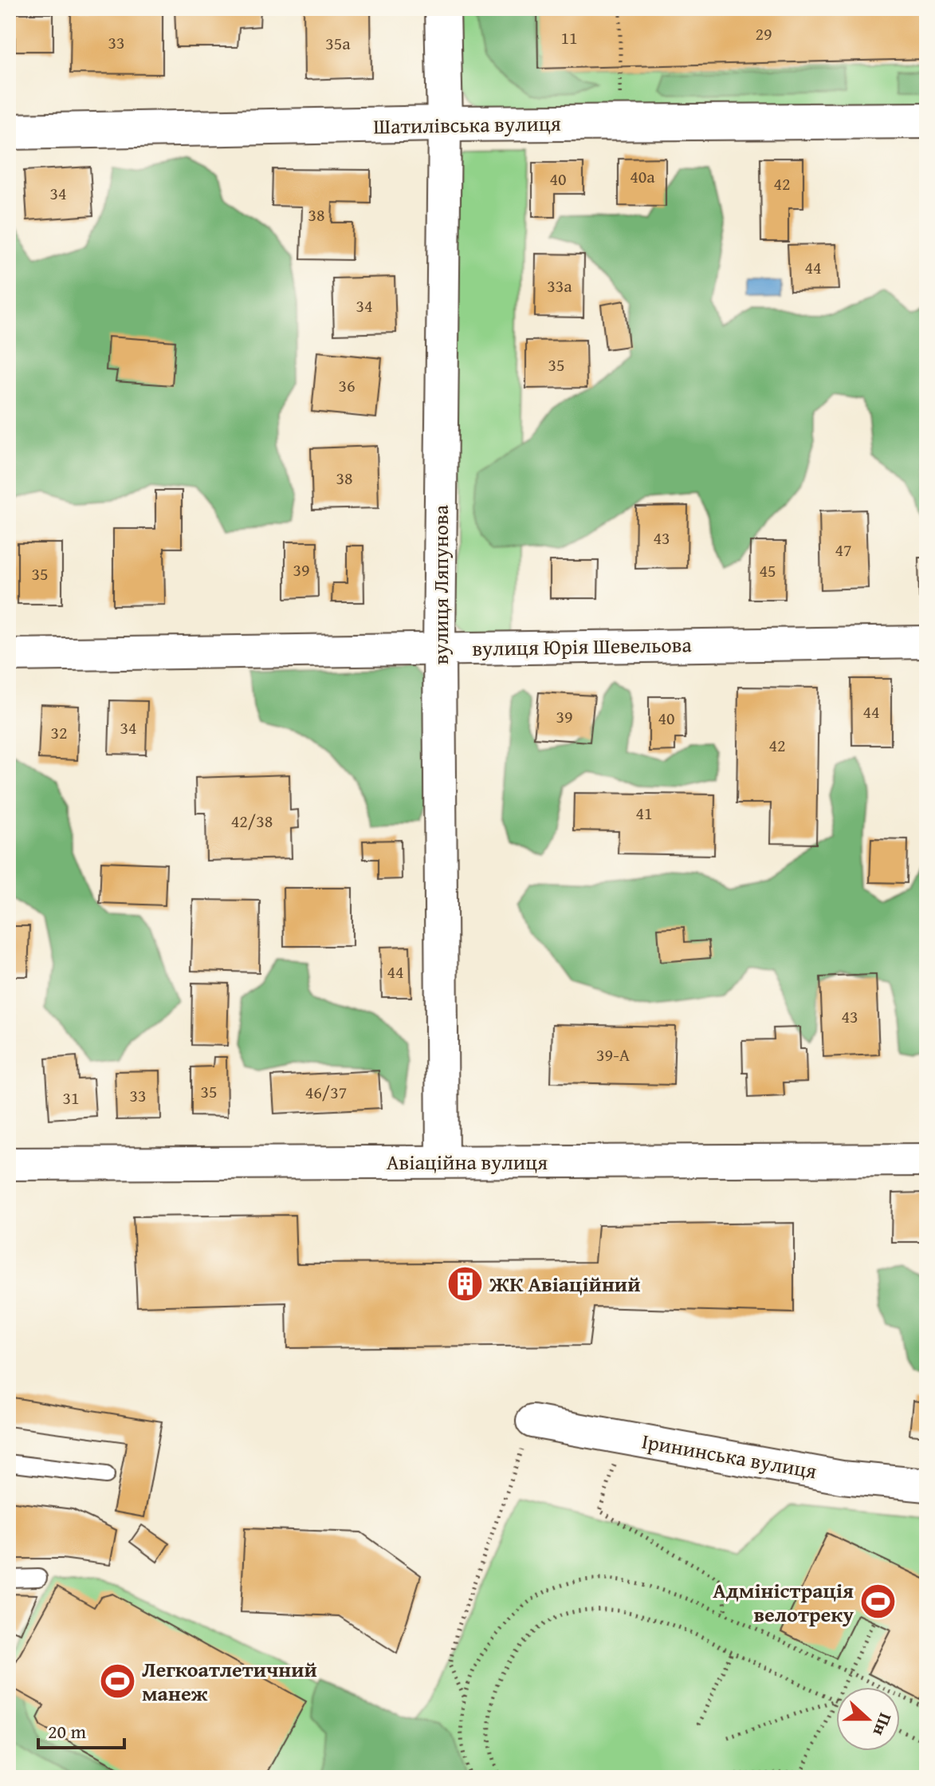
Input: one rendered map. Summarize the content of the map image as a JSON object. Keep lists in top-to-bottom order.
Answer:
{
  "streets": {
    "street": [
      "Шатилівська вулиця",
      "вулиця Ляпунова",
      "вулиця Юрія Шевельова",
      "Авіаційна вулиця",
      "Ірининська вулиця"
    ]
  },
  "crossings": [
    ["Шатилівська вулиця", "вулиця Ляпунова"],
    ["вулиця Ляпунова", "вулиця Юрія Шевельова"],
    ["вулиця Ляпунова", "Авіаційна вулиця"]
  ],
  "places": {
    "building": ["ЖК Авіаційний"],
    "sports": ["Адміністрація велотреку", "Легкоатлетичний манеж"]
  },
  "house_numbers": [
    "29",
    "11",
    "33",
    "35а",
    "40а",
    "40",
    "42",
    "34",
    "38",
    "44",
    "33а",
    "34",
    "35",
    "36",
    "38",
    "43",
    "47",
    "39",
    "45",
    "35",
    "44",
    "39",
    "40",
    "34",
    "32",
    "42",
    "41",
    "42/38",
    "44",
    "43",
    "39-А",
    "35",
    "46/37",
    "33",
    "31"
  ],
  "scale_bar": "20 m",
  "north": "right"
}
